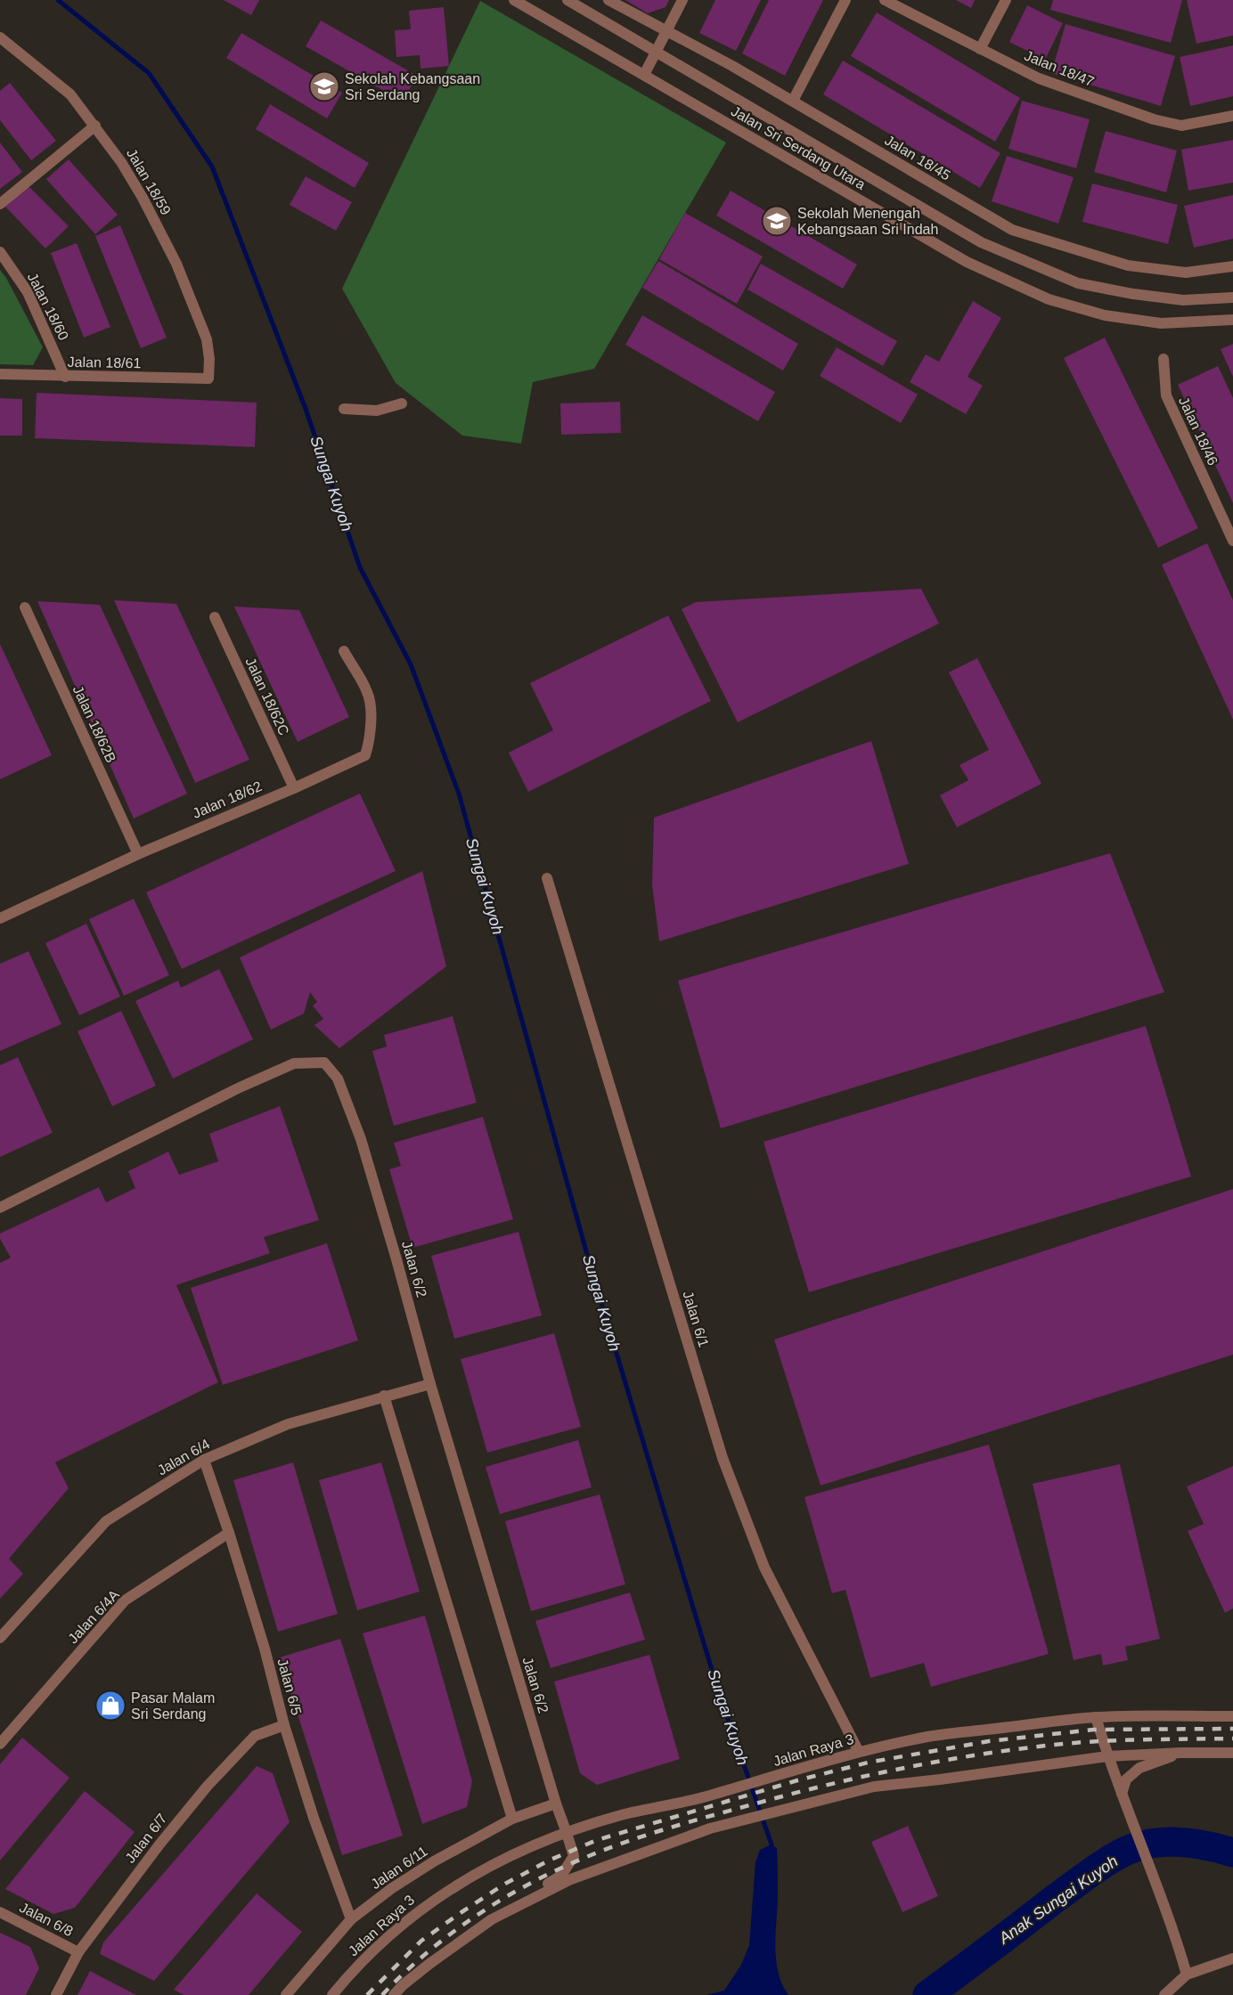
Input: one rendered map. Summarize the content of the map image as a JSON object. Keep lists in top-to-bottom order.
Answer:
{
  "streets": {
    "street": [
      "Jalan 18/47",
      "Jalan Sri Serdang Utara",
      "Jalan 18/45",
      "Jalan 18/59",
      "Jalan 18/60",
      "Jalan 18/61",
      "Jalan 18/46",
      "Jalan 18/62C",
      "Jalan 18/62B",
      "Jalan 18/62",
      "Jalan 6/2",
      "Jalan 6/1",
      "Jalan 6/4",
      "Jalan 6/4A",
      "Jalan 6/5",
      "Jalan Raya 3",
      "Jalan 6/7",
      "Jalan 6/11",
      "Jalan 6/8"
    ]
  },
  "crossings": [
    ["Jalan 18/59", "Jalan 18/61"],
    ["Jalan 18/60", "Jalan 18/61"],
    ["Jalan 18/62C", "Jalan 18/62"],
    ["Jalan 18/62B", "Jalan 18/62"],
    ["Jalan 6/2", "Jalan 6/4"],
    ["Jalan 6/2", "Jalan Raya 3"],
    ["Jalan 6/2", "Jalan 6/11"],
    ["Jalan 6/1", "Jalan Raya 3"],
    ["Jalan 6/4", "Jalan 6/5"],
    ["Jalan 6/4A", "Jalan 6/5"],
    ["Jalan 6/5", "Jalan 6/7"],
    ["Jalan 6/5", "Jalan 6/11"],
    ["Jalan 6/7", "Jalan 6/8"]
  ],
  "water": ["Sungai Kuyoh", "Anak Sungai Kuyoh"],
  "places": {
    "school or university": ["Sekolah Kebangsaan Sri Serdang", "Sekolah Menengah Kebangsaan Sri Indah"],
    "shop": ["Pasar Malam Sri Serdang"]
  }
}
